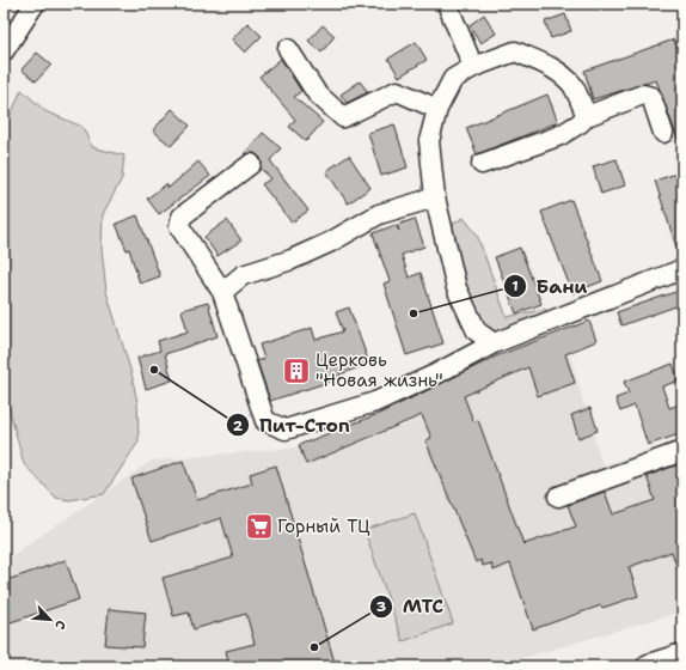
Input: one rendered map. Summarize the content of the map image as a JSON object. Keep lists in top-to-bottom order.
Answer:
{
  "places": {
    "other": ["Бани", "Пит-Стоп", "МТС"],
    "building": ["Церковь \"Новая жизнь\""],
    "supermarket": ["Горный ТЦ"]
  },
  "north": "bottom right"
}
